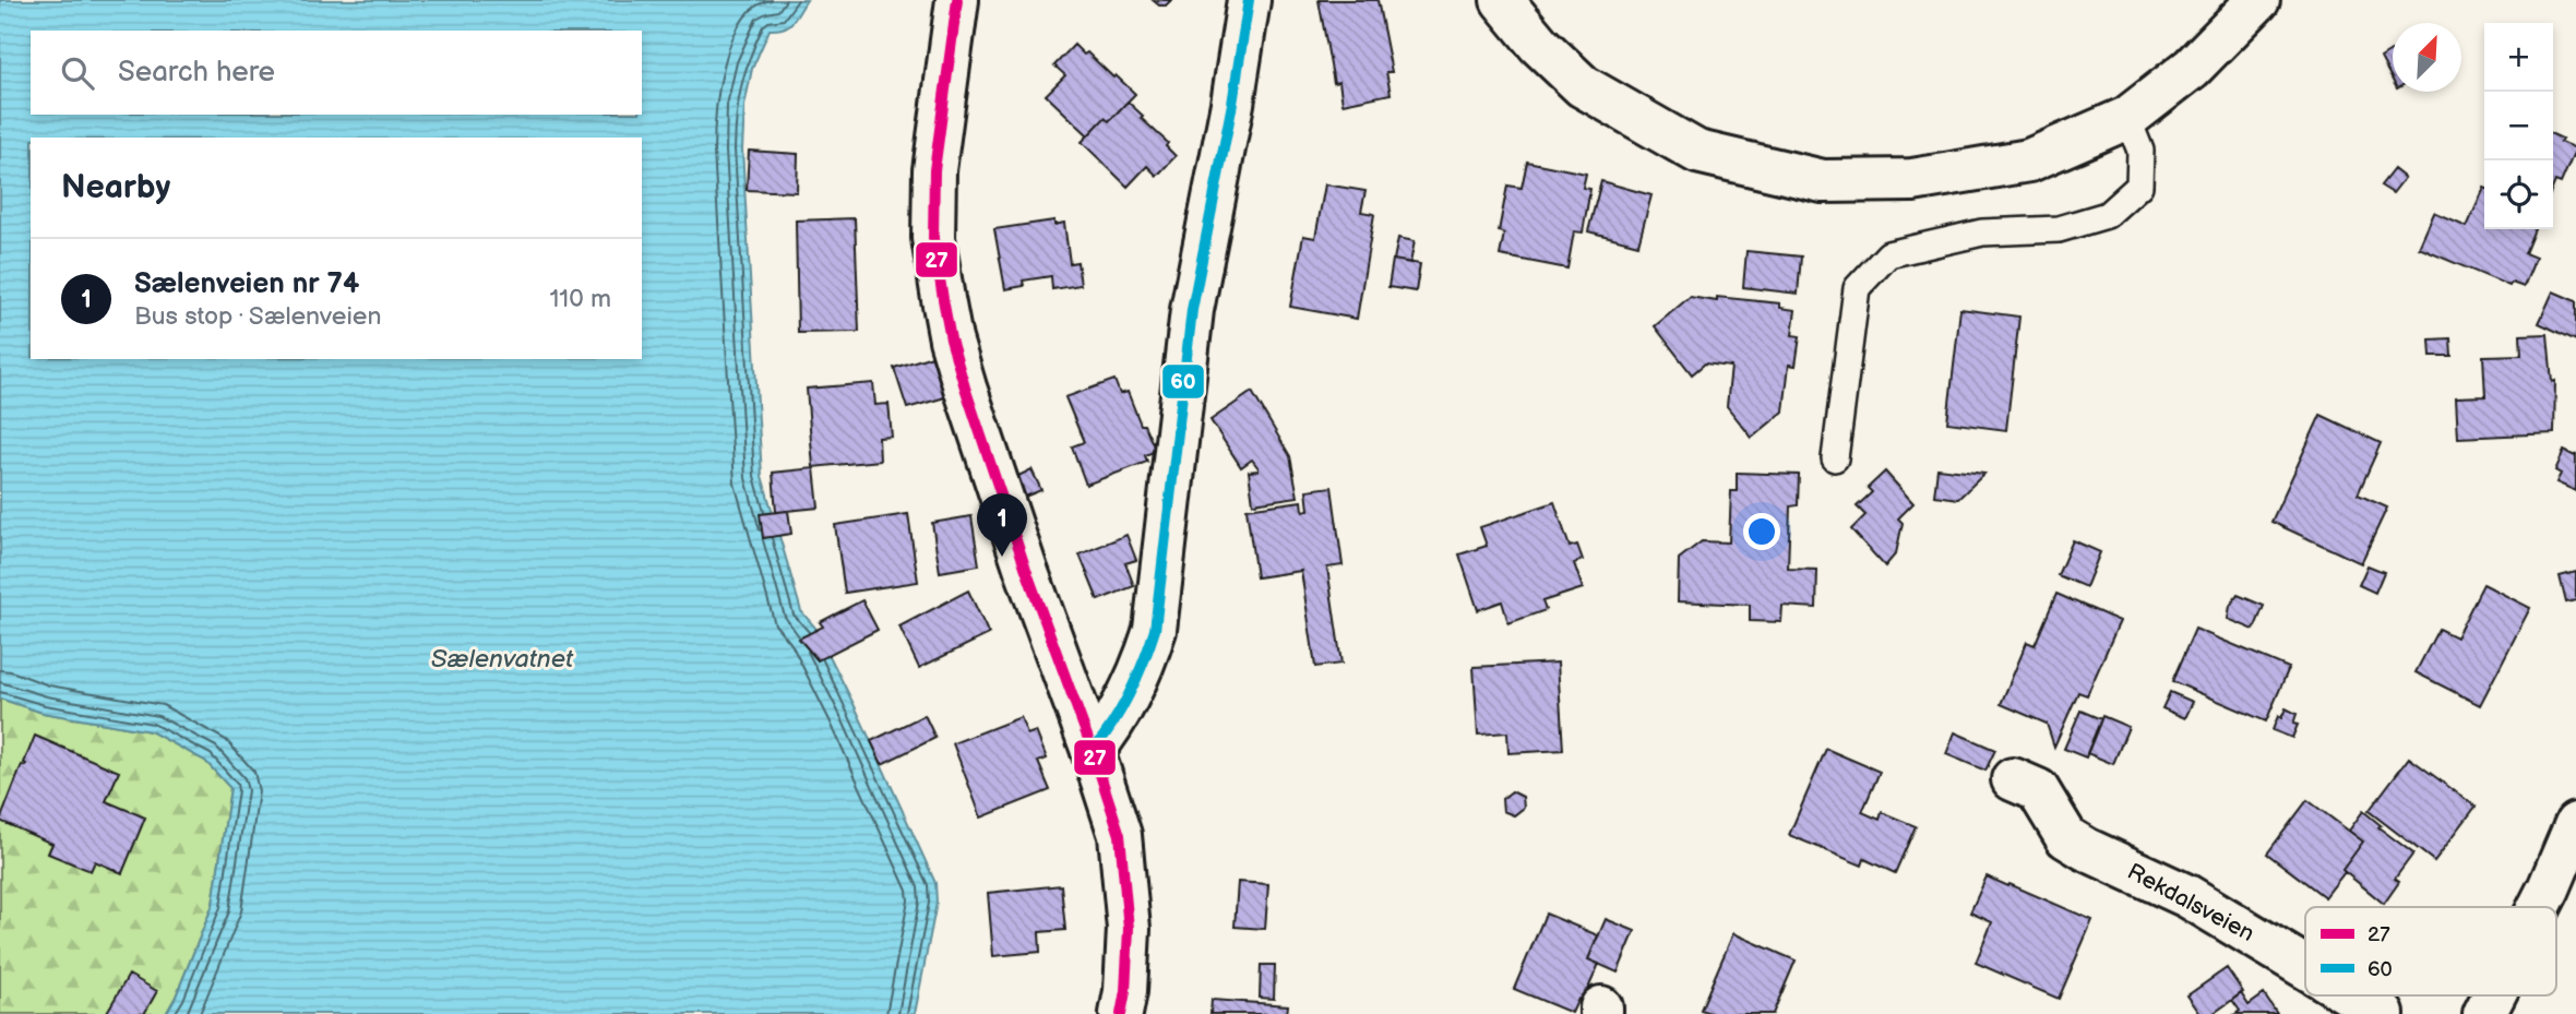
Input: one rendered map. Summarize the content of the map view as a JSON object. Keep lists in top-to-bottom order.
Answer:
{
  "streets": {
    "street": ["Rekdalsveien"]
  },
  "water": ["Sælenvatnet"],
  "lines": ["transit line 27", "transit line 60"],
  "legend": ["27", "60"],
  "north": "top right",
  "page": {
    "map_buttons": ["+", "−"],
    "search": "Search here",
    "heading": "Nearby",
    "list": [
      {
        "mark": "1",
        "name": "Sælenveien nr 74",
        "note": "Bus stop · Sælenveien",
        "value": "110 m"
      }
    ],
    "pins": "1"
  }
}
